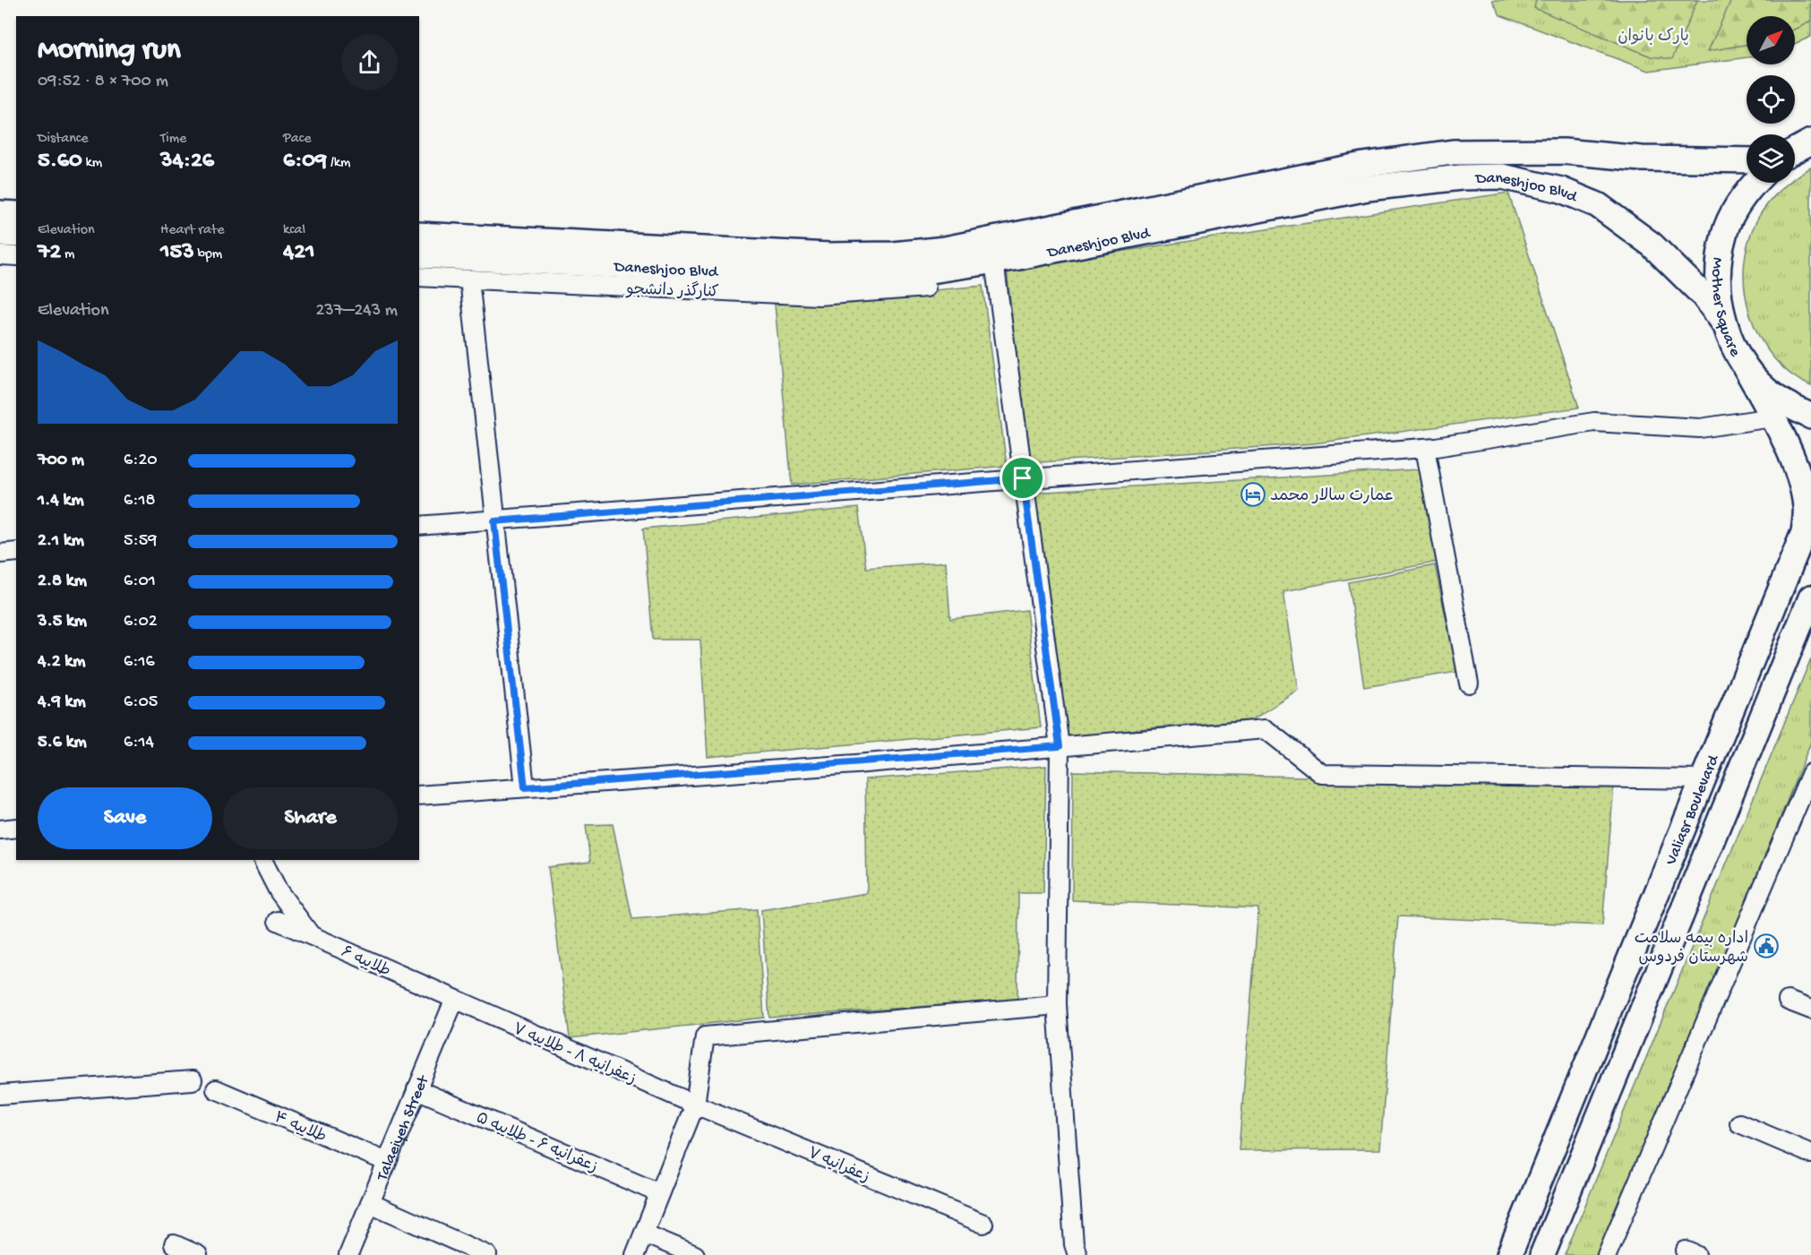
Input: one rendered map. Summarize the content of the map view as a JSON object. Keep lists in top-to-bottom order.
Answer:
{
  "streets": {
    "main road": ["Daneshjoo Blvd", "Mother Square", "Valiasr Boulevard"],
    "street": [
      "کنارگذر دانشجو",
      "طلاییه ۶",
      "زعفرانیه ۸ - طلاییه ۷",
      "طلاییه ۴",
      "Talaeiyeh Street",
      "زعفرانیه ۶ - طلاییه ۵",
      "زعفرانیه ۷"
    ]
  },
  "crossings": [
    ["Daneshjoo Blvd", "Mother Square"],
    ["Mother Square", "Valiasr Boulevard"],
    ["طلاییه ۶", "زعفرانیه ۸ - طلاییه ۷"],
    ["طلاییه ۶", "Talaeiyeh Street"],
    ["زعفرانیه ۸ - طلاییه ۷", "Talaeiyeh Street"],
    ["زعفرانیه ۸ - طلاییه ۷", "زعفرانیه ۷"],
    ["طلاییه ۴", "Talaeiyeh Street"],
    ["Talaeiyeh Street", "زعفرانیه ۶ - طلاییه ۵"]
  ],
  "parks": ["پارک بانوان"],
  "places": {
    "hotel": ["عمارت سالار محمد"],
    "public building": ["اداره بیمه سلامت شهرستان فردوس"]
  },
  "north": "top right",
  "page": {
    "heading": ["Morning run", "09:52 · 8 × 700 m"],
    "stats": [
      ["Distance", "5.60 km"],
      ["Time", "34:26"],
      ["Pace", "6:09 /km"],
      ["Elevation", "72 m"],
      ["Heart rate", "153 bpm"],
      ["kcal", "421"]
    ],
    "chart": ["Elevation", "237–243 m"],
    "list": [
      {
        "name": "700 m",
        "note": "6:20"
      },
      {
        "name": "1.4 km",
        "note": "6:18"
      },
      {
        "name": "2.1 km",
        "note": "5:59"
      },
      {
        "name": "2.8 km",
        "note": "6:01"
      },
      {
        "name": "3.5 km",
        "note": "6:02"
      },
      {
        "name": "4.2 km",
        "note": "6:16"
      },
      {
        "name": "4.9 km",
        "note": "6:05"
      },
      {
        "name": "5.6 km",
        "note": "6:14"
      }
    ],
    "buttons": ["Save", "Share"]
  }
}
